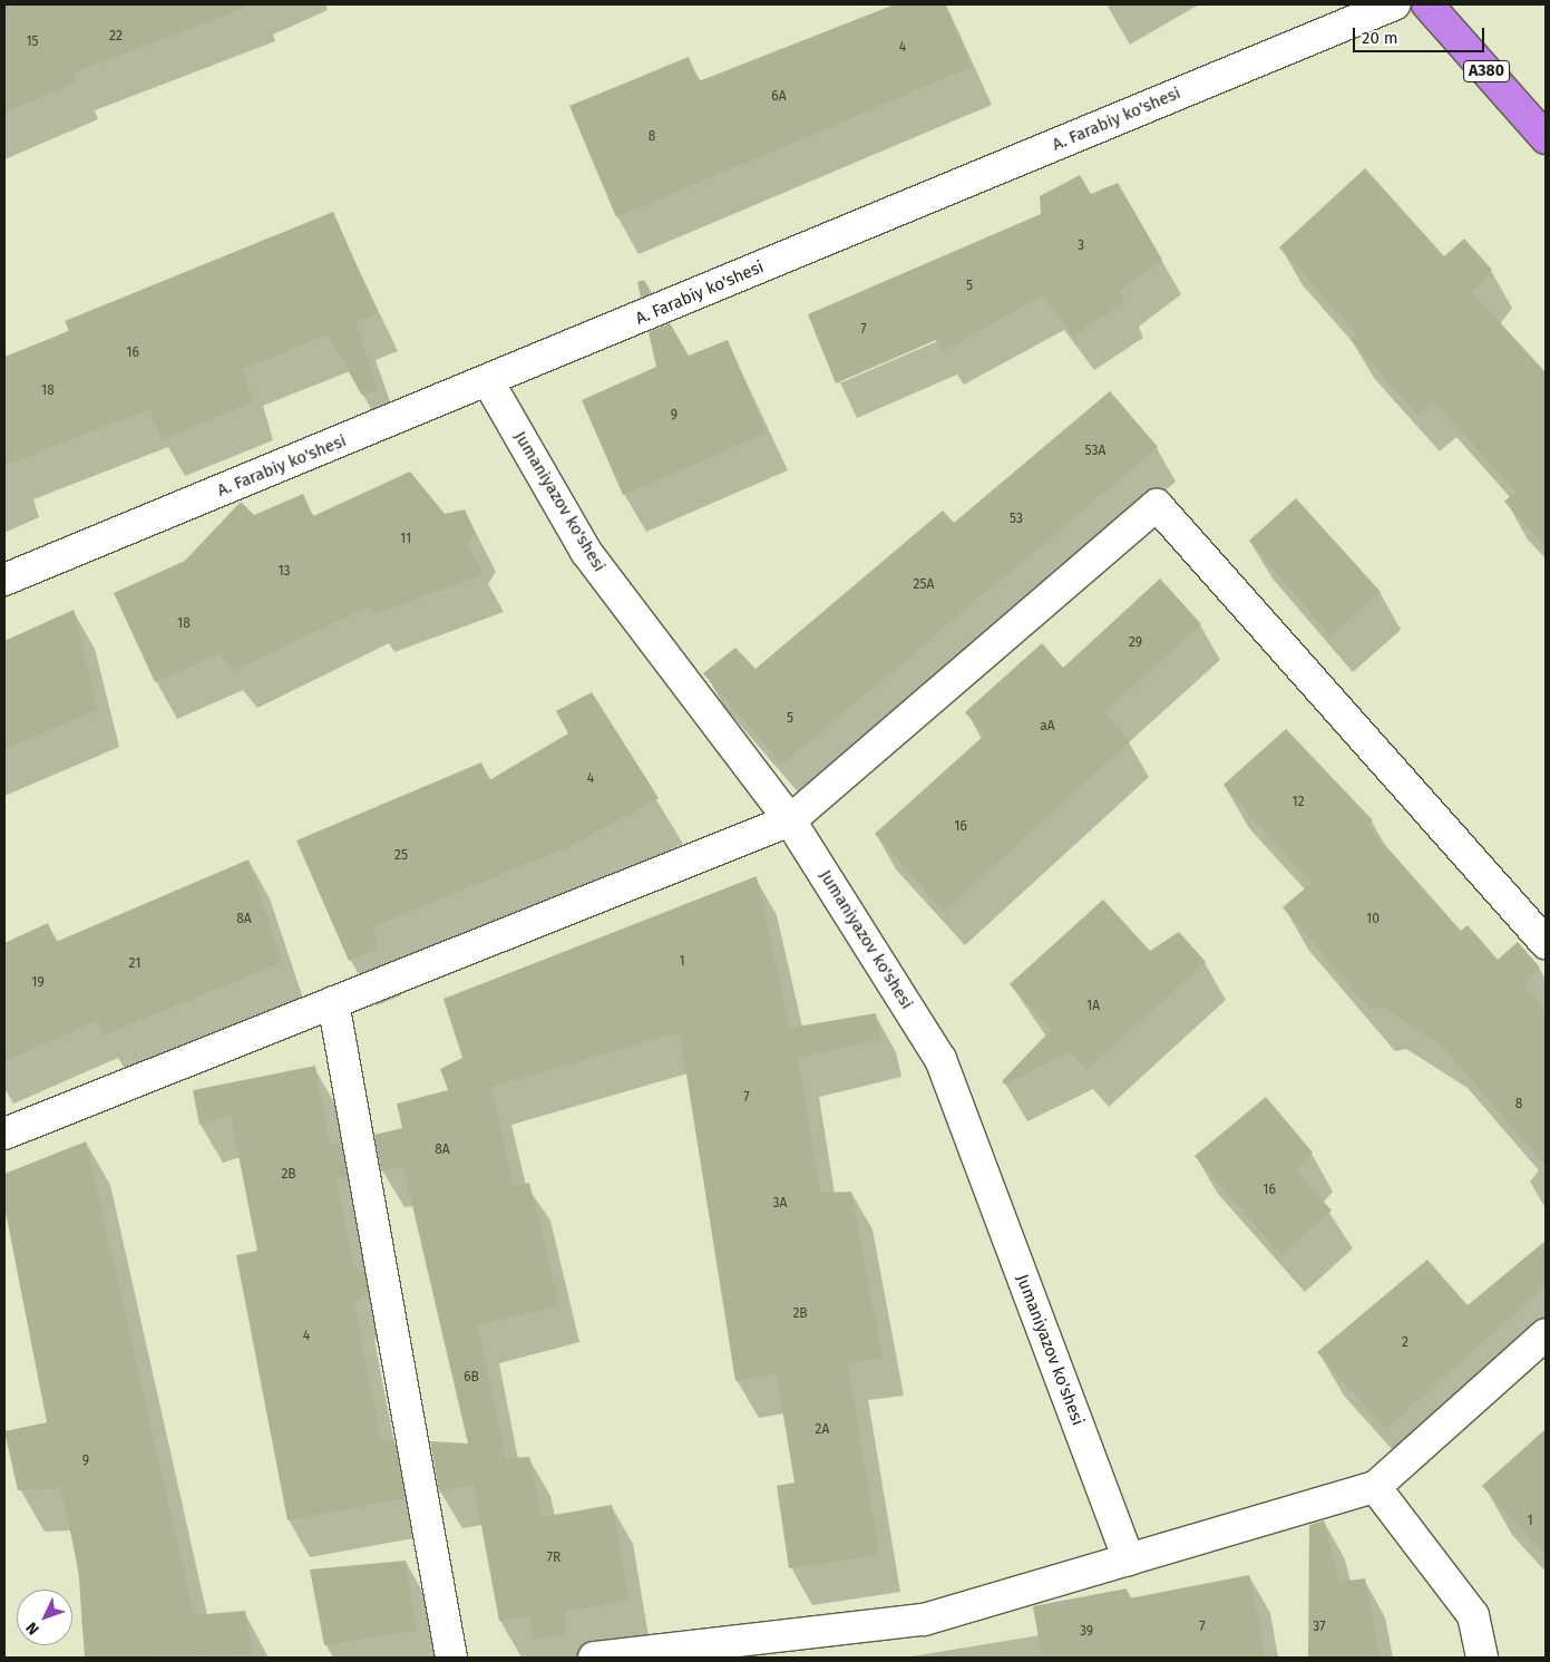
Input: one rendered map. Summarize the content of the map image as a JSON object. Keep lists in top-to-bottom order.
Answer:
{
  "streets": {
    "highway": ["A380"],
    "street": ["A. Farabiy ko'shesi", "Jumaniyazov ko'shesi"]
  },
  "crossings": [
    ["A. Farabiy ko'shesi", "Jumaniyazov ko'shesi"]
  ],
  "house_numbers": [
    "22",
    "15",
    "4",
    "6A",
    "8",
    "3",
    "5",
    "7",
    "16",
    "18",
    "9",
    "53A",
    "53",
    "11",
    "13",
    "25A",
    "18",
    "29",
    "5",
    "aA",
    "4",
    "12",
    "16",
    "25",
    "8A",
    "10",
    "1",
    "21",
    "19",
    "1A",
    "7",
    "8",
    "8A",
    "2B",
    "16",
    "3A",
    "2B",
    "4",
    "2",
    "6B",
    "2A",
    "9",
    "1",
    "7R",
    "7",
    "37",
    "39"
  ],
  "scale_bar": "20 m",
  "north": "bottom left"
}
